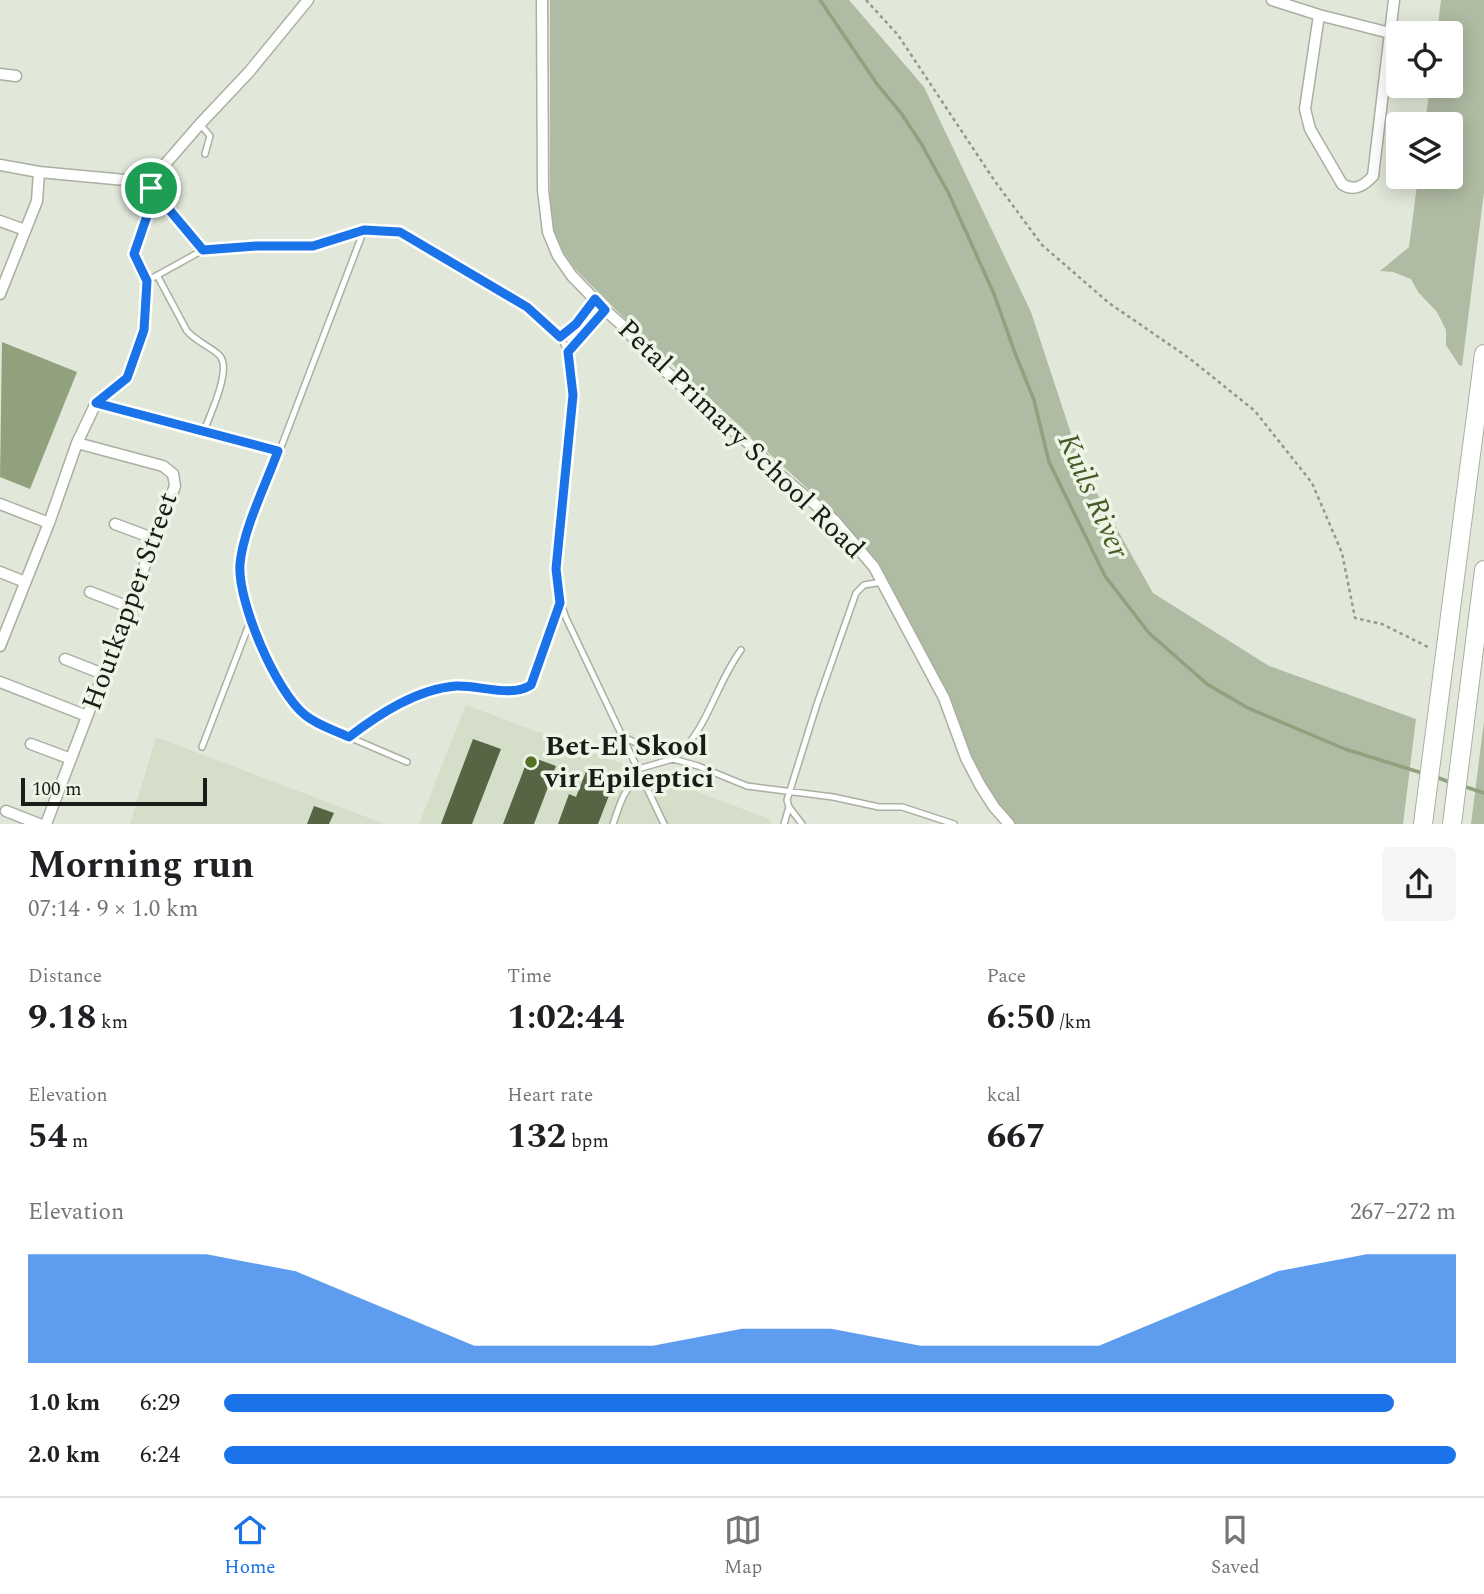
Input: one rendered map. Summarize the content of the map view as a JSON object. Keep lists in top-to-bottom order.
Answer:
{
  "streets": {
    "street": ["Petal Primary School Road", "Houtkapper Street"]
  },
  "water": ["Kuils River"],
  "places": ["Bet-El Skool vir Epileptici"],
  "scale_bar": "100 m",
  "page": {
    "scale": "100 m",
    "heading": ["Morning run", "07:14 · 9 × 1.0 km"],
    "stats": [
      ["Distance", "9.18 km"],
      ["Time", "1:02:44"],
      ["Pace", "6:50 /km"],
      ["Elevation", "54 m"],
      ["Heart rate", "132 bpm"],
      ["kcal", "667"]
    ],
    "chart": ["Elevation", "267–272 m"],
    "list": [
      {
        "name": "1.0 km",
        "note": "6:29"
      },
      {
        "name": "2.0 km",
        "note": "6:24"
      }
    ],
    "tabs": ["Home", "Map", "Saved"]
  }
}
